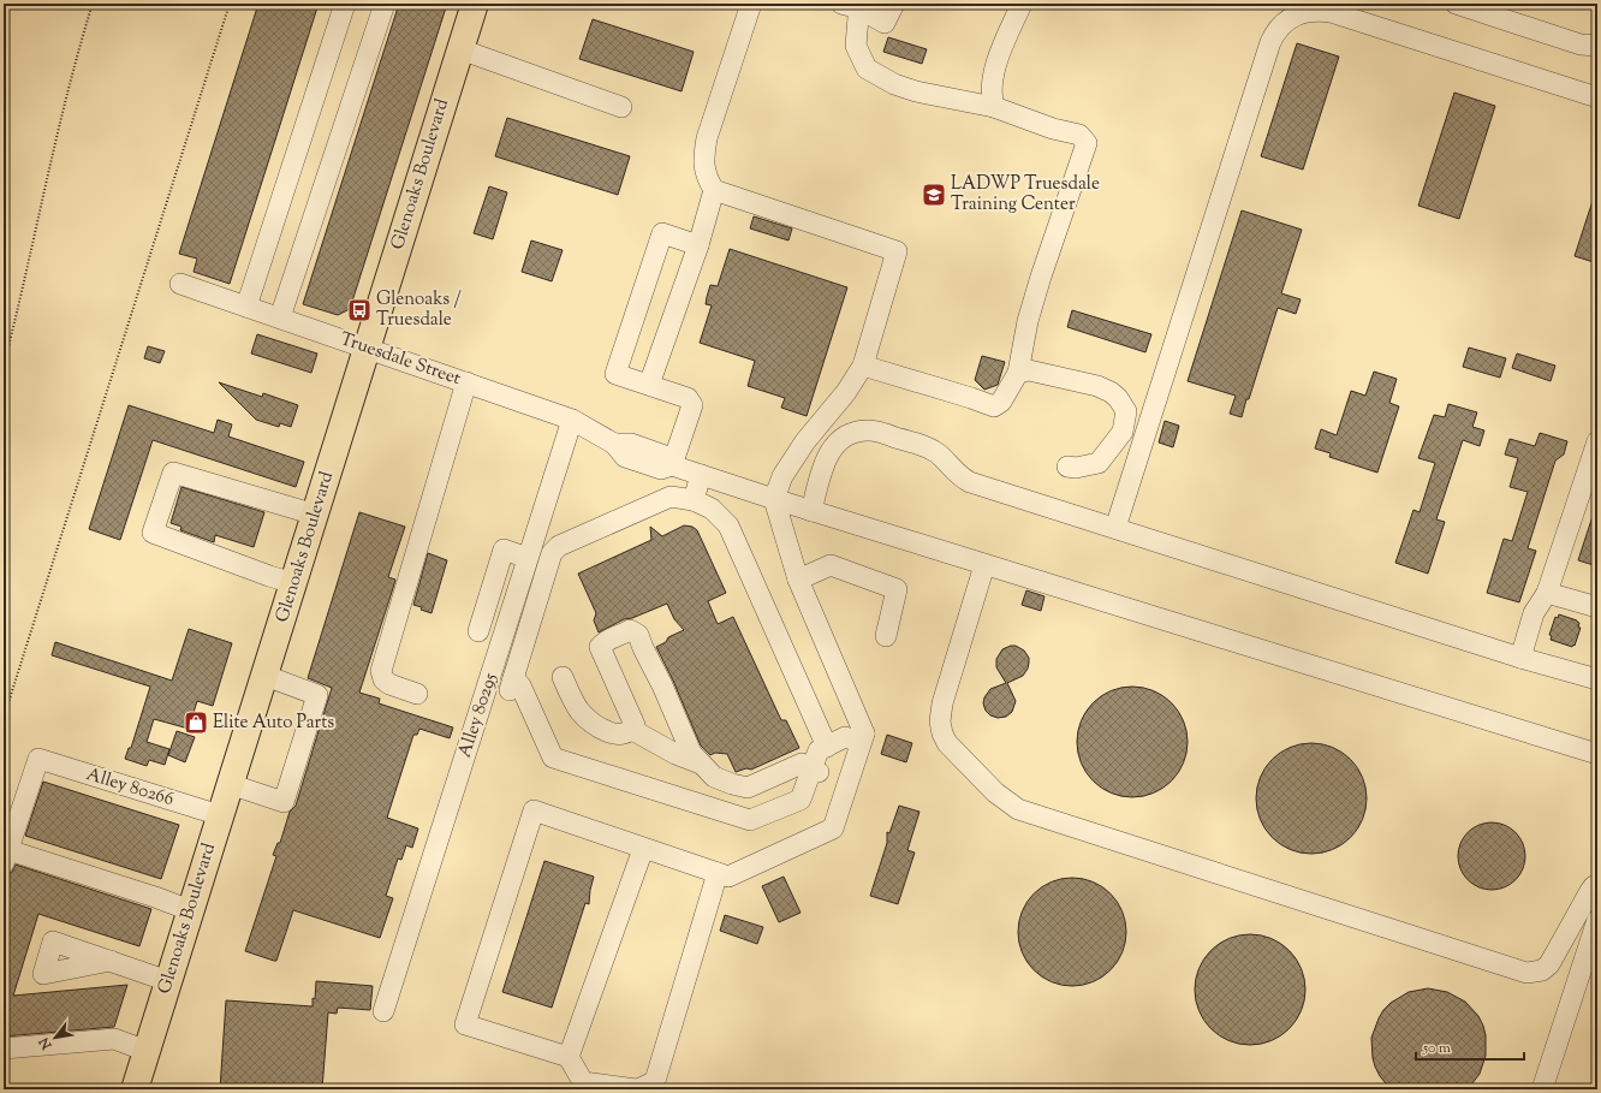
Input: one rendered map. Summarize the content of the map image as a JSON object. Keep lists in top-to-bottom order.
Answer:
{
  "streets": {
    "main road": ["Glenoaks Boulevard"],
    "street": ["Truesdale Street", "Alley 80295", "Alley 80266"]
  },
  "crossings": [
    ["Glenoaks Boulevard", "Truesdale Street"],
    ["Glenoaks Boulevard", "Alley 80266"],
    ["Truesdale Street", "Alley 80295"]
  ],
  "places": {
    "school or university": ["LADWP Truesdale Training Center"],
    "bus stop": ["Glenoaks / Truesdale"],
    "shop": ["Elite Auto Parts"]
  },
  "scale_bar": "50 m",
  "north": "bottom left"
}
